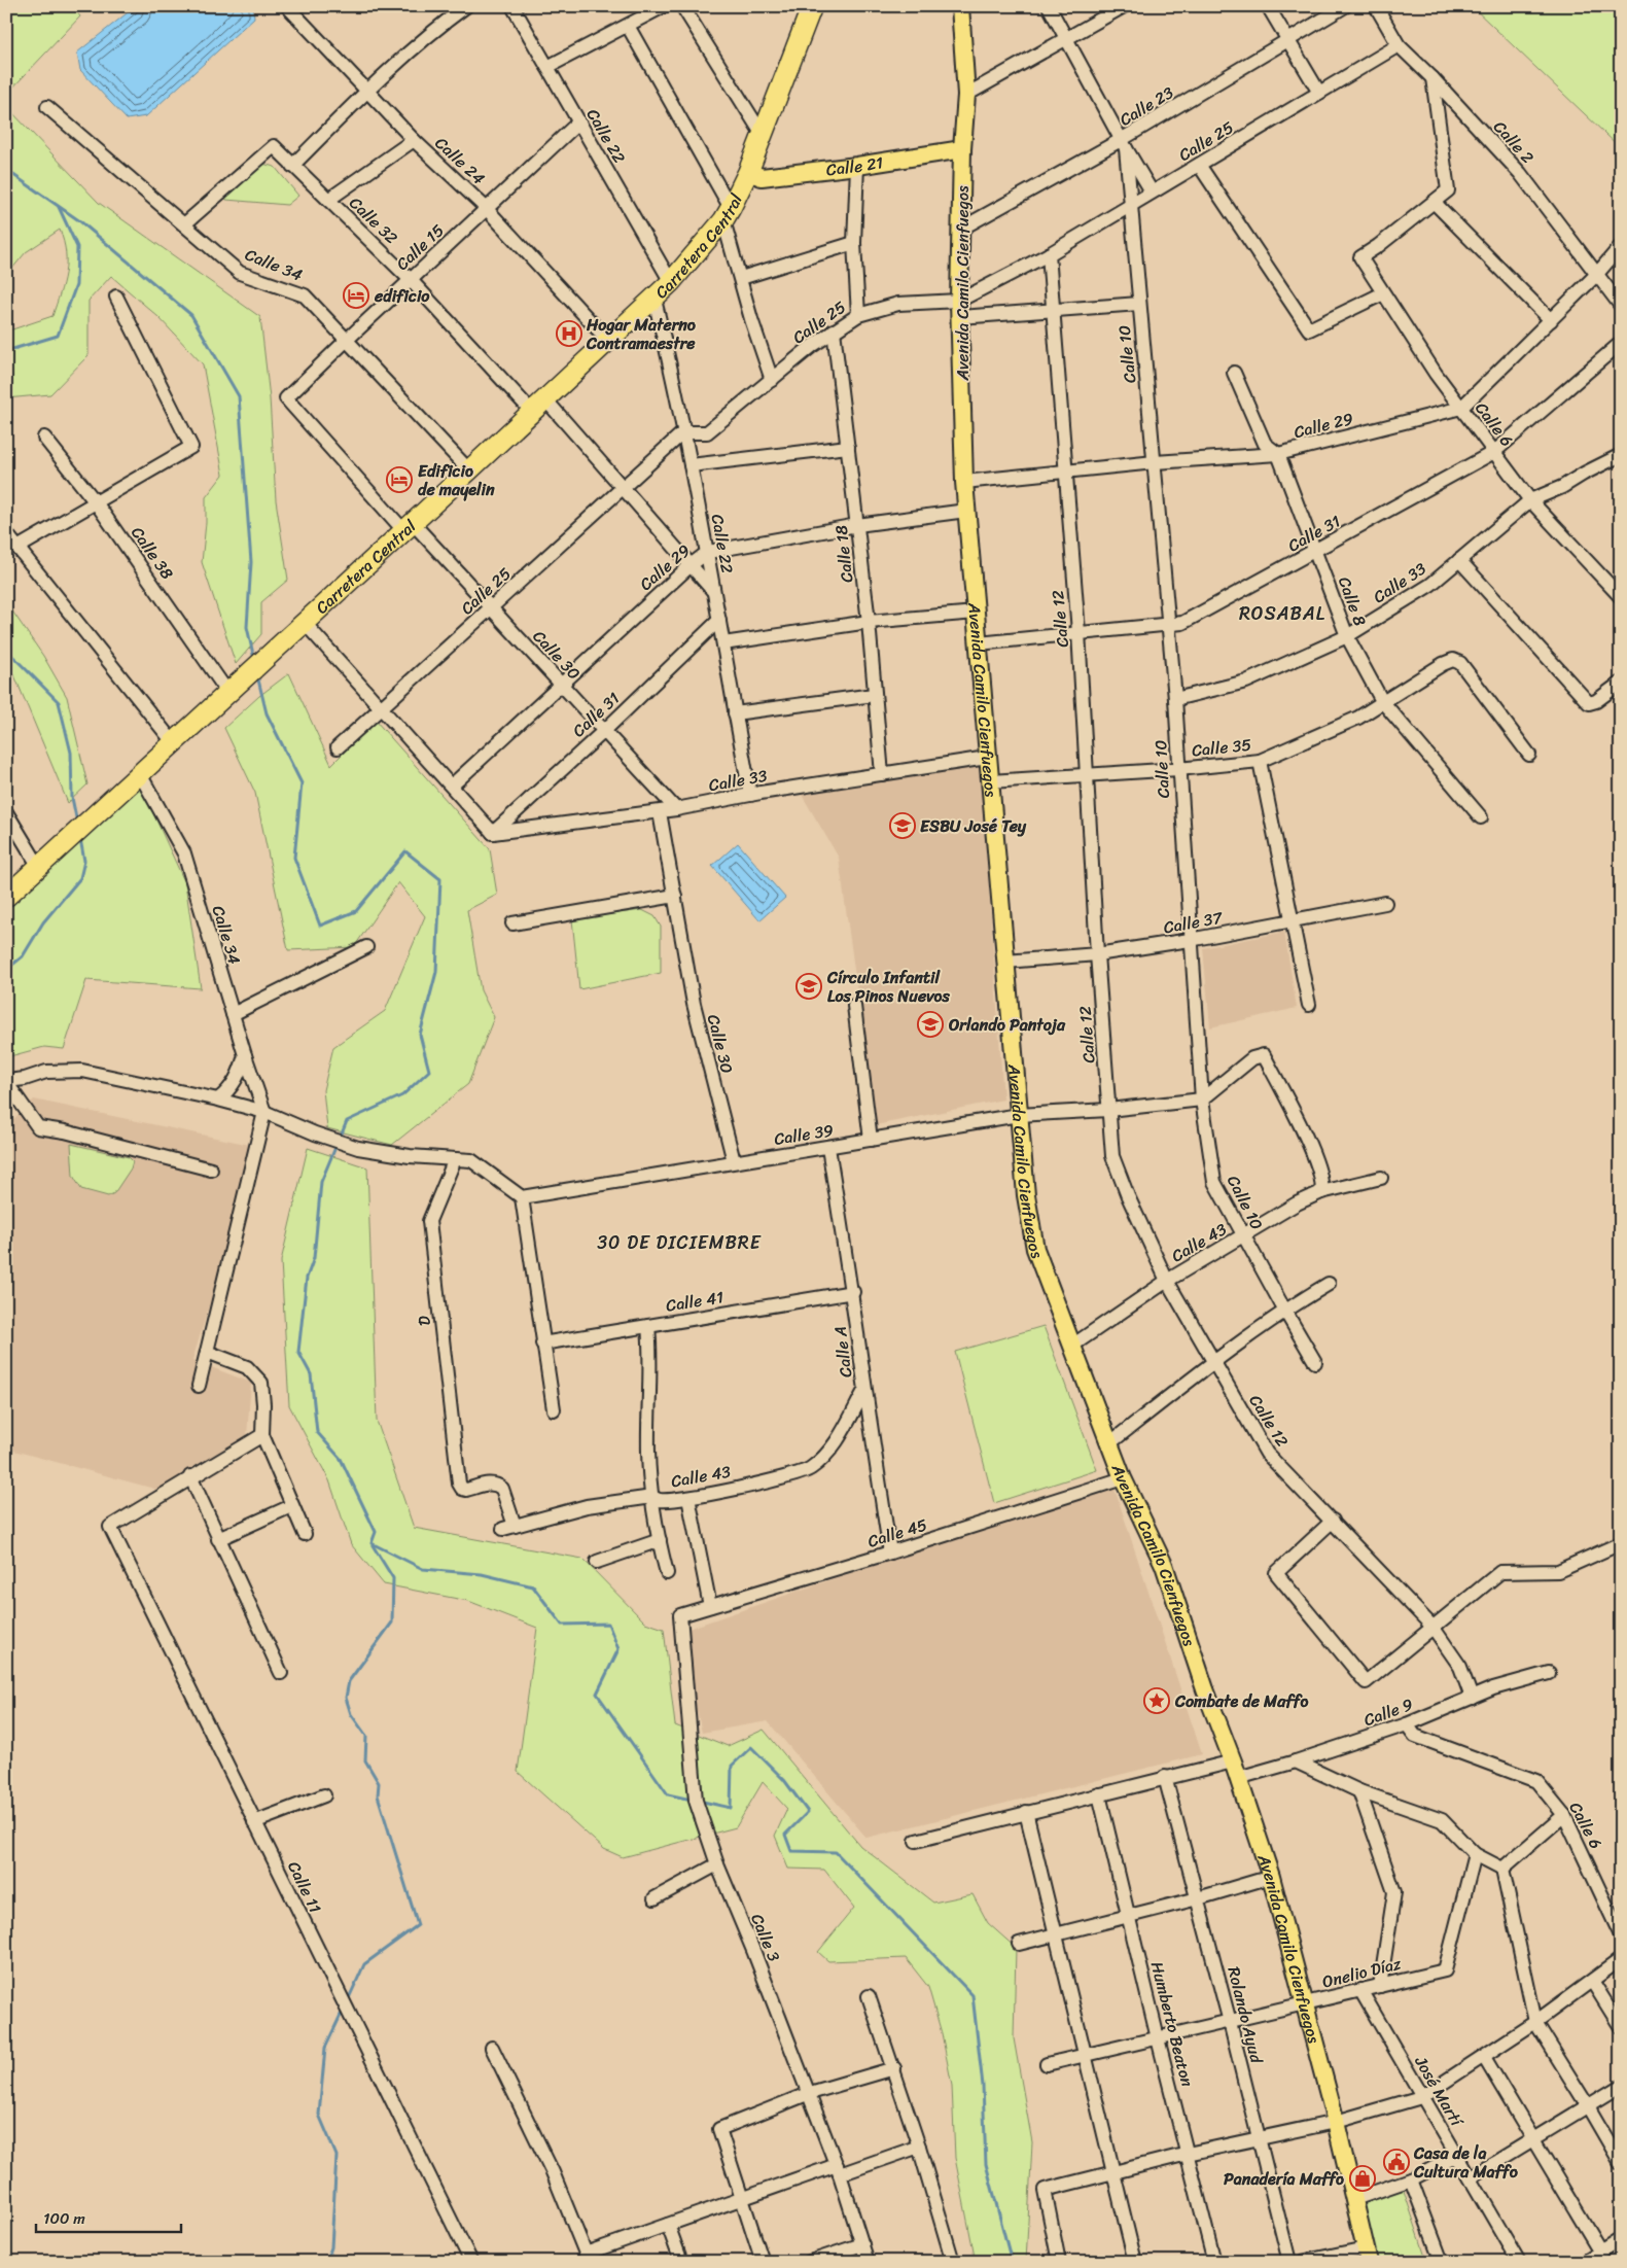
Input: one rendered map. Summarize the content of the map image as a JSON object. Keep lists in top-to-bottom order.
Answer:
{
  "streets": {
    "highway": ["Carretera Central"],
    "main road": ["Calle 21", "Avenida Camilo Cienfuegos"],
    "street": [
      "Calle 23",
      "Calle 22",
      "Calle 25",
      "Calle 2",
      "Calle 24",
      "Calle 32",
      "Calle 15",
      "Calle 34",
      "Calle 10",
      "Calle 6",
      "Calle 29",
      "Calle 31",
      "Calle 38",
      "Calle 18",
      "Calle 33",
      "Calle 8",
      "Calle 12",
      "Calle 30",
      "Calle 35",
      "Calle 37",
      "Calle 39",
      "Calle 43",
      "Calle 41",
      "D",
      "Calle A",
      "Calle 45",
      "Calle 9",
      "Calle 11",
      "Calle 3",
      "Onelio Díaz",
      "Rolando Ayud",
      "Humberto Beaton",
      "José Martí"
    ]
  },
  "crossings": [
    ["Calle 23", "Avenida Camilo Cienfuegos"],
    ["Calle 23", "Calle 10"],
    ["Calle 22", "Calle 25"],
    ["Calle 22", "Calle 32"],
    ["Calle 22", "Carretera Central"],
    ["Calle 22", "Calle 15"],
    ["Calle 22", "Calle 29"],
    ["Calle 22", "Calle 31"],
    ["Calle 22", "Calle 33"],
    ["Calle 25", "Calle 2"],
    ["Calle 25", "Calle 32"],
    ["Calle 25", "Avenida Camilo Cienfuegos"],
    ["Calle 25", "Calle 10"],
    ["Calle 25", "Calle 18"],
    ["Calle 25", "Calle 12"],
    ["Calle 25", "Calle 30"],
    ["Calle 24", "Carretera Central"],
    ["Calle 24", "Calle 15"],
    ["Calle 21", "Carretera Central"],
    ["Calle 21", "Avenida Camilo Cienfuegos"],
    ["Calle 32", "Carretera Central"],
    ["Calle 32", "Calle 15"],
    ["Calle 32", "Calle 34"],
    ["Calle 32", "Calle 29"],
    ["Carretera Central", "Calle 34"],
    ["Carretera Central", "Calle 38"],
    ["Carretera Central", "Calle 30"],
    ["Calle 15", "Calle 34"],
    ["Calle 15", "Calle 30"],
    ["Avenida Camilo Cienfuegos", "Calle 29"],
    ["Avenida Camilo Cienfuegos", "Calle 31"],
    ["Avenida Camilo Cienfuegos", "Calle 33"],
    ["Avenida Camilo Cienfuegos", "Calle 35"],
    ["Avenida Camilo Cienfuegos", "Calle 37"],
    ["Avenida Camilo Cienfuegos", "Calle 39"],
    ["Avenida Camilo Cienfuegos", "Calle 43"],
    ["Avenida Camilo Cienfuegos", "Calle 45"],
    ["Avenida Camilo Cienfuegos", "Calle 9"],
    ["Avenida Camilo Cienfuegos", "Onelio Díaz"],
    ["Calle 10", "Calle 29"],
    ["Calle 10", "Calle 31"],
    ["Calle 10", "Calle 33"],
    ["Calle 10", "Calle 35"],
    ["Calle 10", "Calle 37"],
    ["Calle 10", "Calle 39"],
    ["Calle 10", "Calle 43"],
    ["Calle 6", "Calle 29"],
    ["Calle 6", "Calle 31"],
    ["Calle 6", "Calle 33"],
    ["Calle 6", "Calle 9"],
    ["Calle 29", "Calle 18"],
    ["Calle 29", "Calle 8"],
    ["Calle 29", "Calle 12"],
    ["Calle 29", "Calle 30"],
    ["Calle 31", "Calle 33"],
    ["Calle 31", "Calle 8"],
    ["Calle 31", "Calle 12"],
    ["Calle 31", "Calle 30"],
    ["Calle 18", "Calle 33"],
    ["Calle 33", "Calle 8"],
    ["Calle 33", "Calle 30"],
    ["Calle 8", "Calle 35"],
    ["Calle 12", "Calle 35"],
    ["Calle 12", "Calle 37"],
    ["Calle 12", "Calle 39"],
    ["Calle 12", "Calle 43"],
    ["Calle 12", "Calle 9"],
    ["Calle 30", "Calle 39"],
    ["Calle 39", "Calle A"],
    ["Calle 43", "D"],
    ["Calle 43", "Calle A"],
    ["Calle 41", "Calle A"],
    ["Calle A", "Calle 45"],
    ["Calle 45", "Calle 3"],
    ["Onelio Díaz", "Rolando Ayud"],
    ["Onelio Díaz", "Humberto Beaton"],
    ["Onelio Díaz", "José Martí"]
  ],
  "districts": ["ROSABAL", "30 DE DICIEMBRE"],
  "places": {
    "hotel": ["edificio", "Edificio de mayelin"],
    "hospital": ["Hogar Materno Contramaestre"],
    "school or university": ["ESBU José Tey", "Círculo Infantil Los Pinos Nuevos", "Orlando Pantoja"],
    "place": ["Combate de Maffo"],
    "public building": ["Casa de la Cultura Maffo"],
    "shop": ["Panadería Maffo"]
  },
  "scale_bar": "100 m"
}
